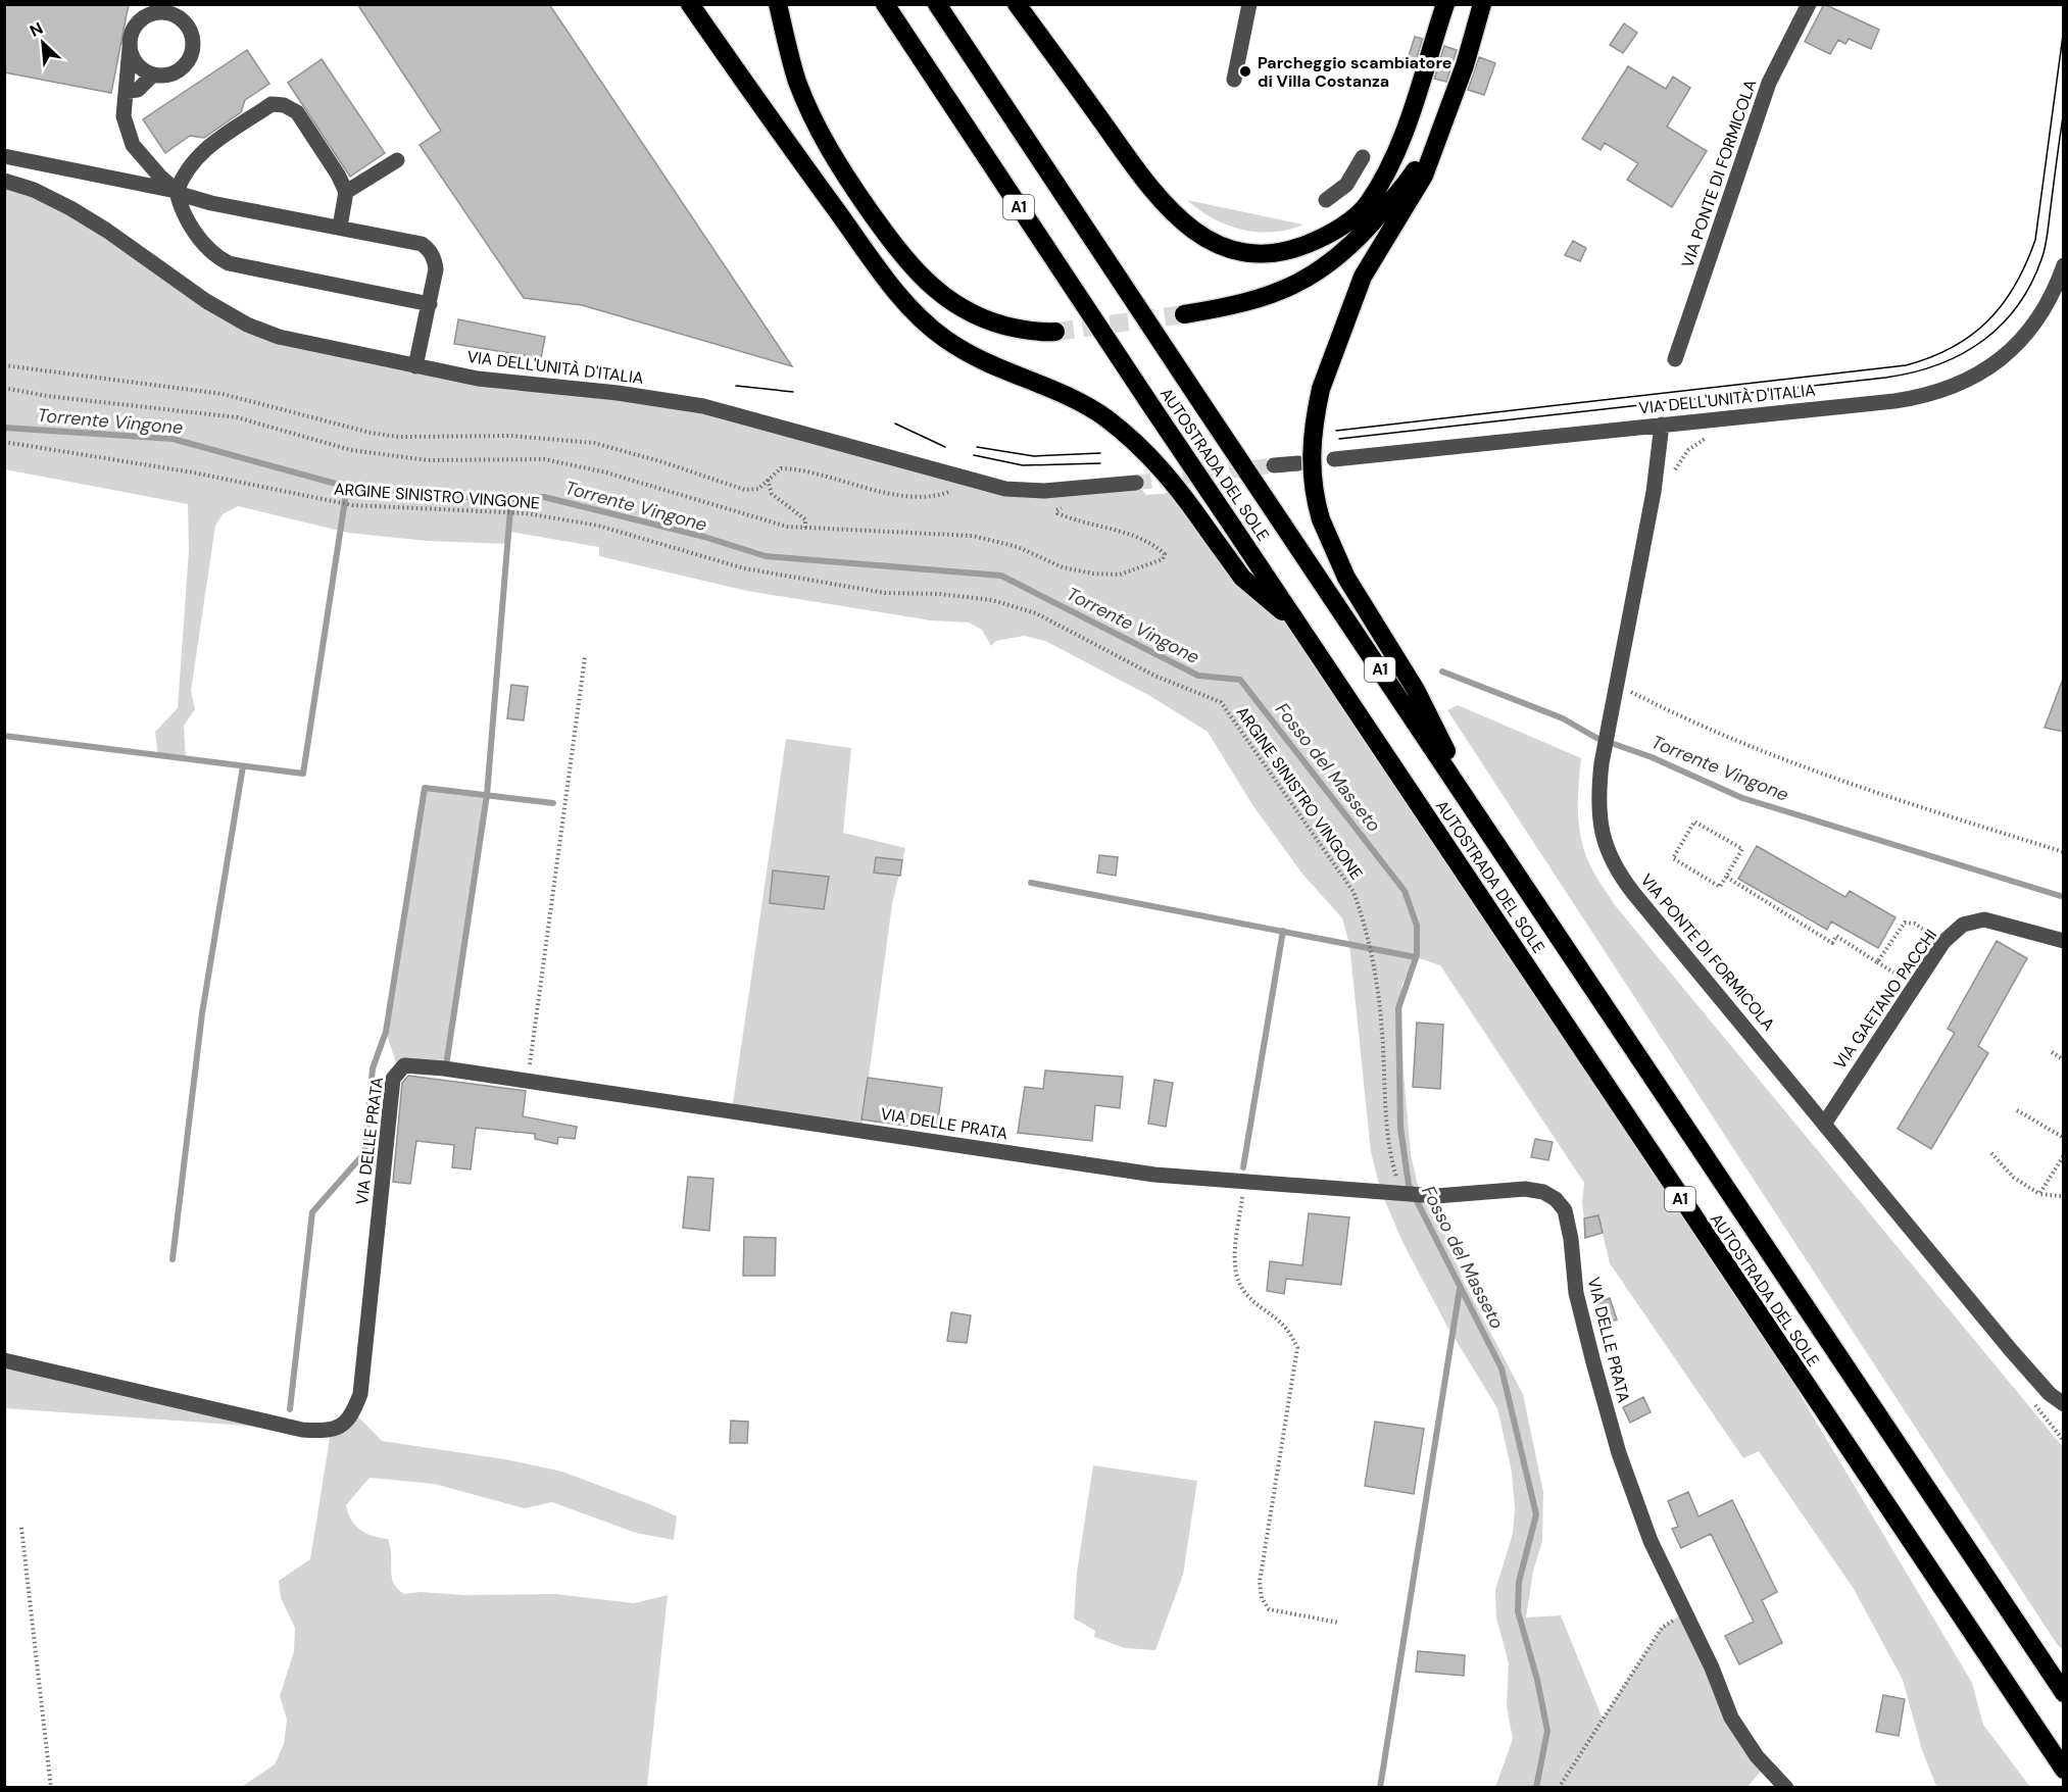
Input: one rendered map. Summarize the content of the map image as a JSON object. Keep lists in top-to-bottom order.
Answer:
{
  "streets": {
    "highway": ["A1", "AUTOSTRADA DEL SOLE"],
    "street": [
      "VIA PONTE DI FORMICOLA",
      "VIA DELL'UNITÀ D'ITALIA",
      "VIA GAETANO PACCHI",
      "VIA DELLE PRATA"
    ],
    "path": ["ARGINE SINISTRO VINGONE"]
  },
  "crossings": [
    ["VIA PONTE DI FORMICOLA", "VIA DELL'UNITÀ D'ITALIA"],
    ["VIA PONTE DI FORMICOLA", "VIA GAETANO PACCHI"],
    ["ARGINE SINISTRO VINGONE", "VIA DELLE PRATA"]
  ],
  "water": ["Torrente Vingone", "Fosso del Masseto"],
  "places": ["Parcheggio scambiatore di Villa Costanza"],
  "north": "top left"
}
